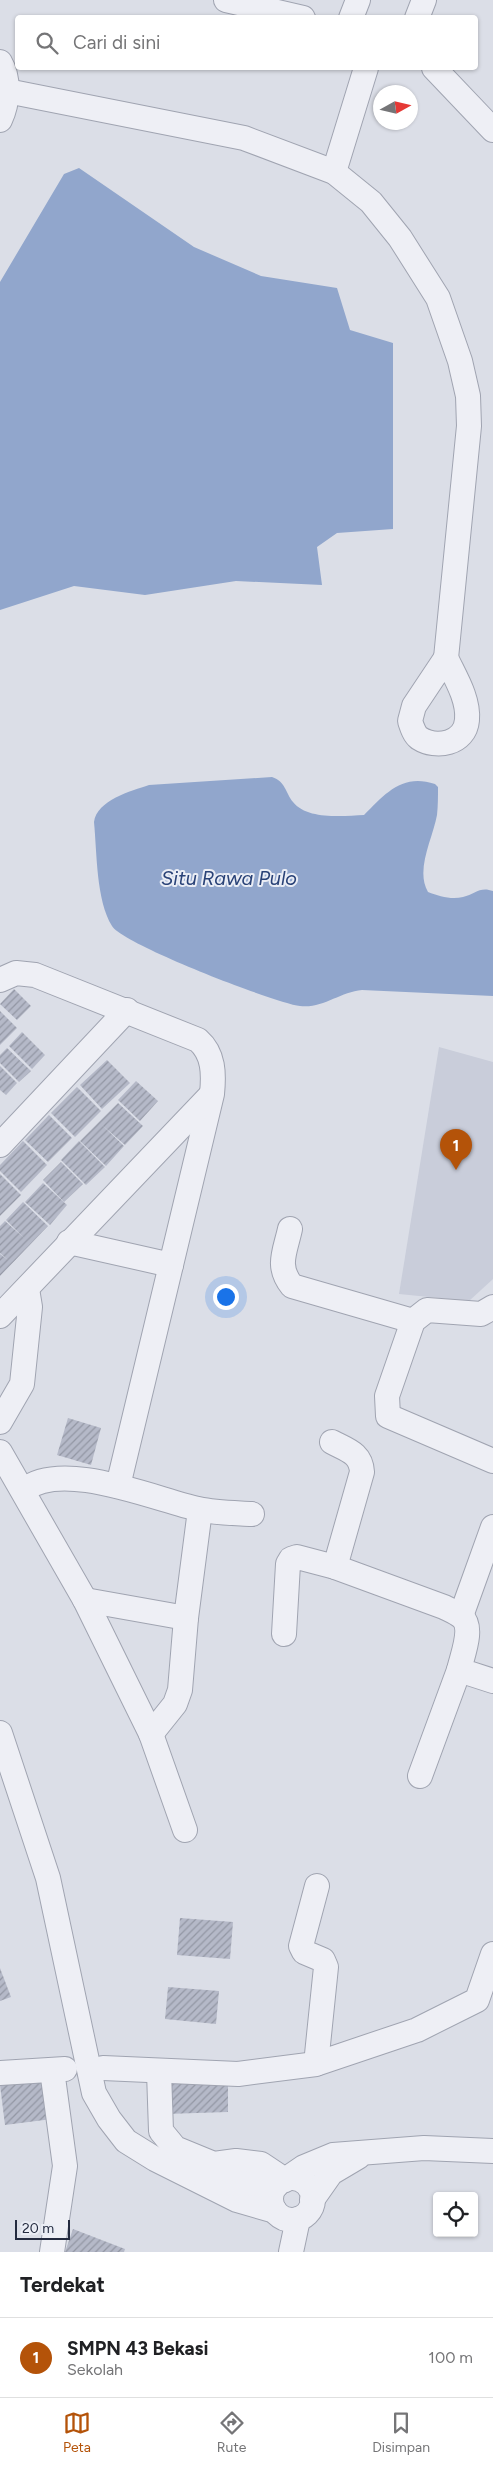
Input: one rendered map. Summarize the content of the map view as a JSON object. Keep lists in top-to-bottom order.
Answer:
{
  "water": ["Situ Rawa Pulo"],
  "scale_bar": "20 m",
  "north": "right",
  "page": {
    "search": "Cari di sini",
    "pins": "1",
    "scale": "20 m",
    "heading": "Terdekat",
    "list": [
      {
        "mark": "1",
        "name": "SMPN 43 Bekasi",
        "note": "Sekolah",
        "value": "100 m"
      }
    ],
    "nav": ["Peta", "Rute", "Disimpan"]
  }
}
